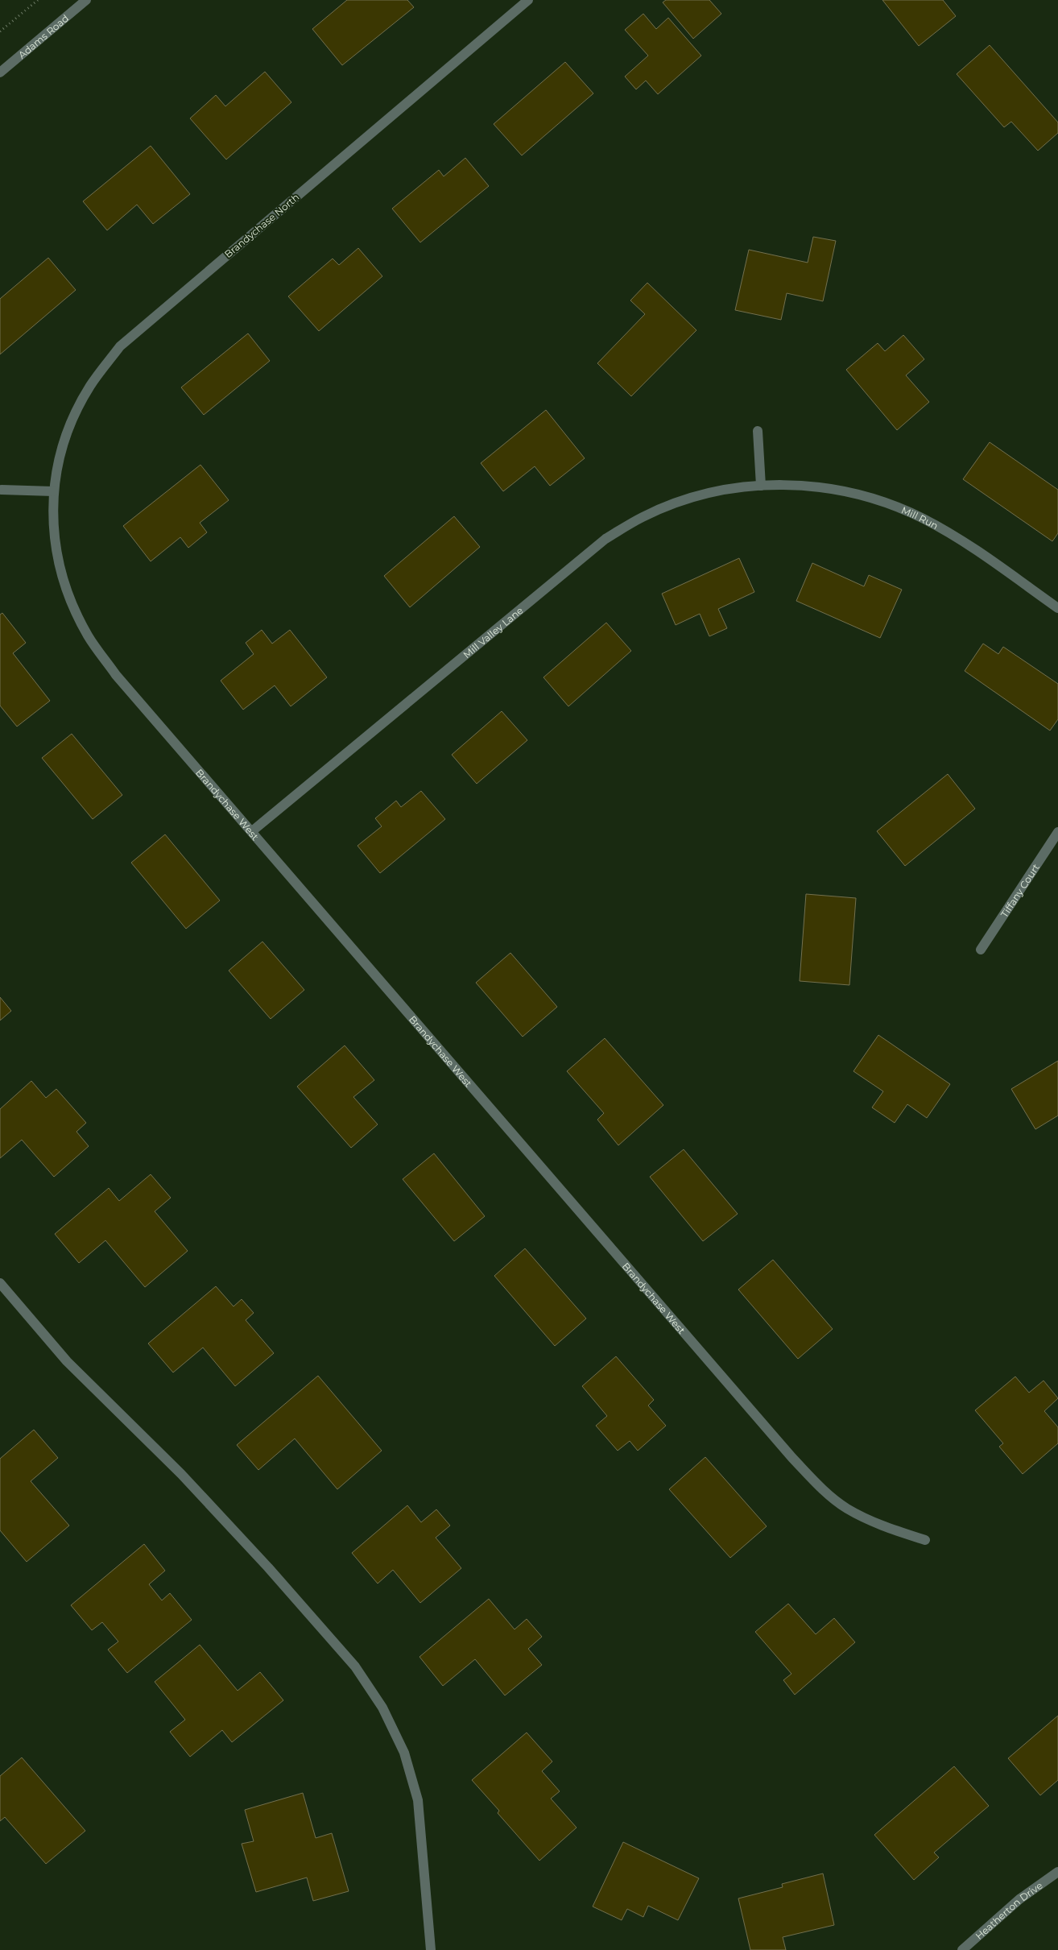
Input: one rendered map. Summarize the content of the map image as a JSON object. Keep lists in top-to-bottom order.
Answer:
{
  "streets": {
    "street": [
      "Adams Road",
      "Brandychase North",
      "Mill Run",
      "Mill Valley Lane",
      "Brandychase West",
      "Tiffany Court",
      "Heatherton Drive"
    ]
  },
  "crossings": [
    ["Brandychase North", "Brandychase West"],
    ["Mill Run", "Mill Valley Lane"],
    ["Mill Valley Lane", "Brandychase West"]
  ]
}
